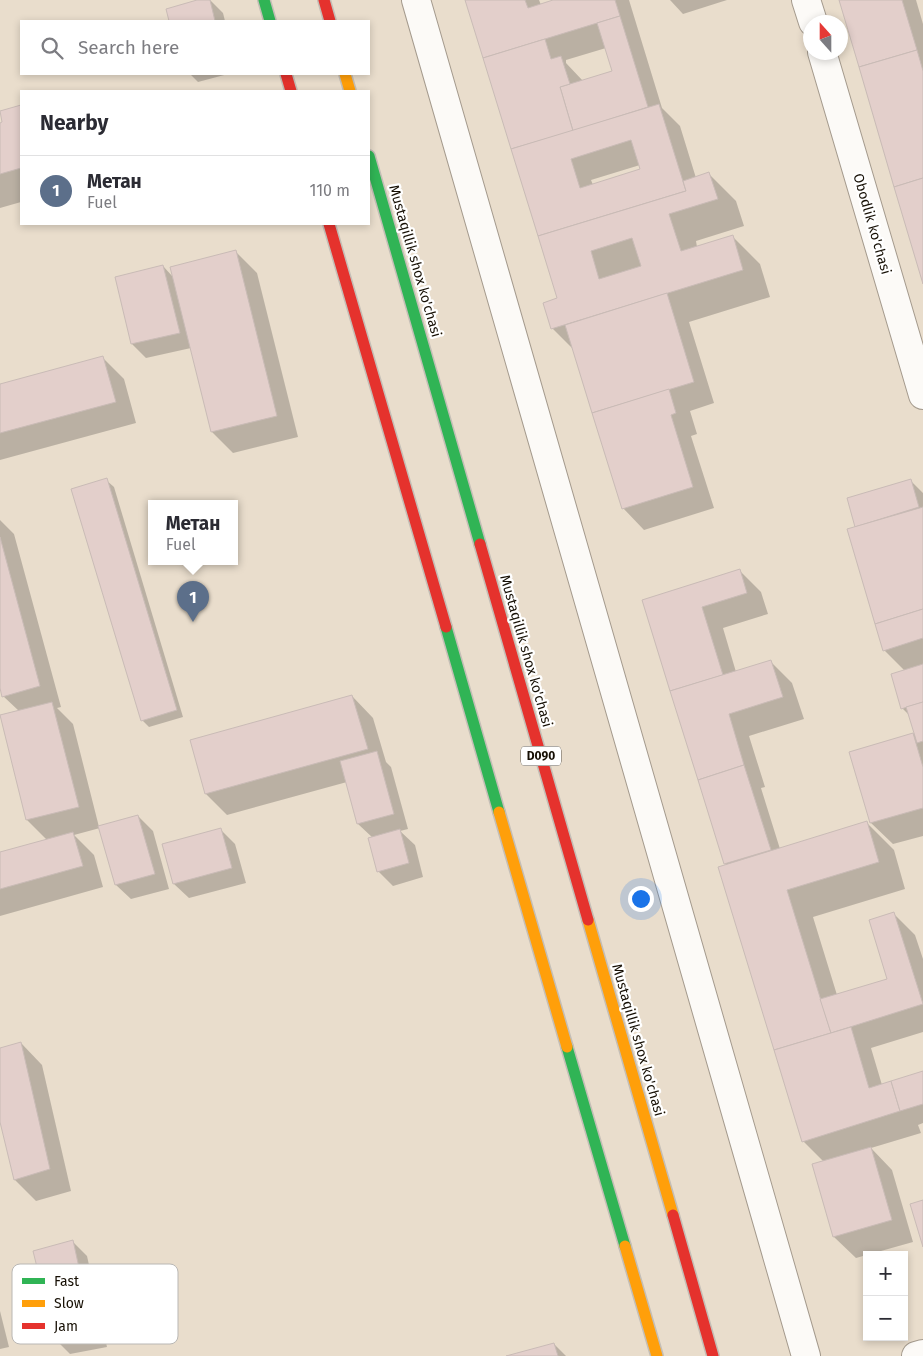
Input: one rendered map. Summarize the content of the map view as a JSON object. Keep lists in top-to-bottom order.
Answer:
{
  "streets": {
    "main road": ["Mustaqillik shox ko'chasi", "D090"],
    "street": ["Obodlik ko'chasi"]
  },
  "legend": ["Fast", "Slow", "Jam"],
  "north": "top",
  "page": {
    "search": "Search here",
    "heading": "Nearby",
    "list": [
      {
        "mark": "1",
        "name": "Метан",
        "note": "Fuel",
        "value": "110 m"
      }
    ],
    "popup": ["Метан", "Fuel"],
    "pins": "1",
    "map_buttons": ["+", "−"]
  }
}
